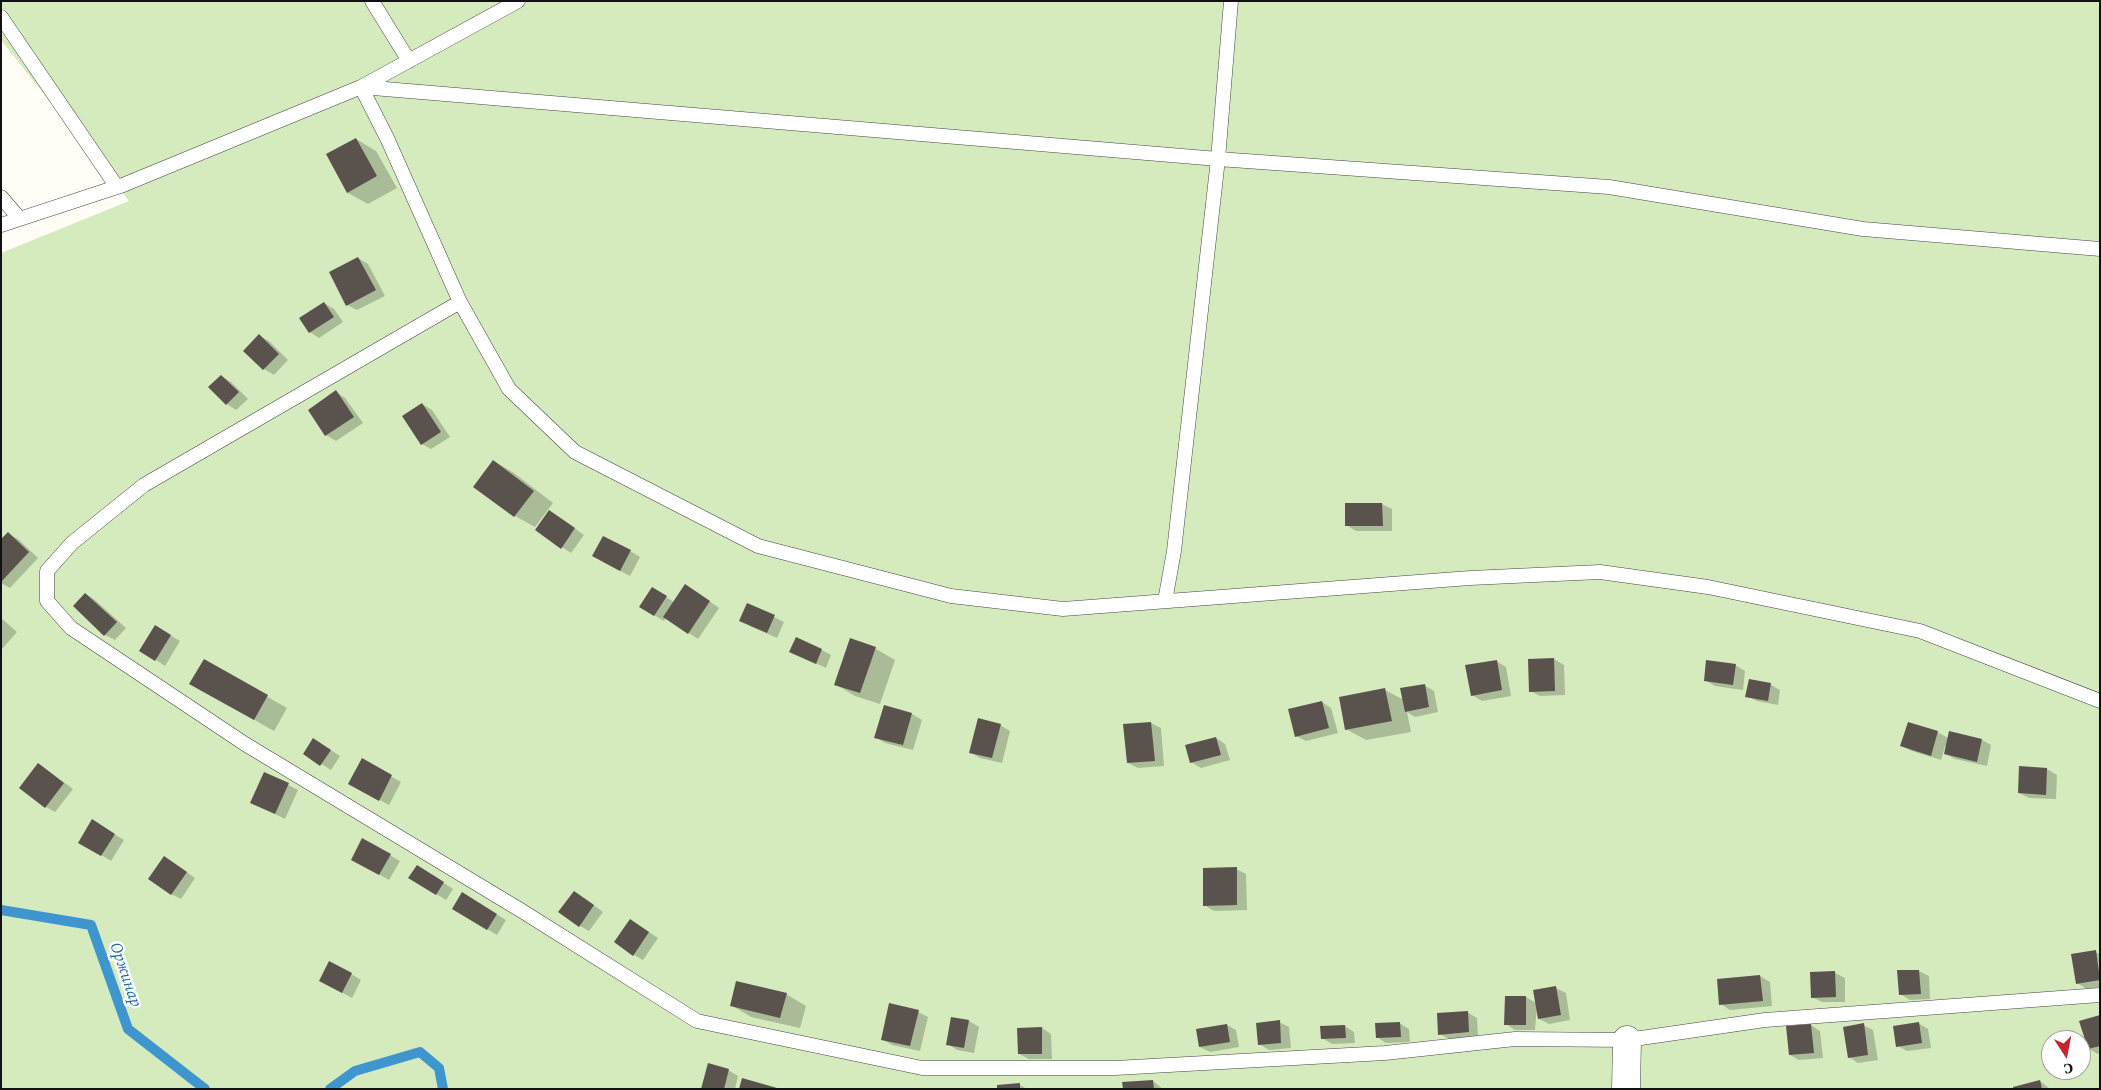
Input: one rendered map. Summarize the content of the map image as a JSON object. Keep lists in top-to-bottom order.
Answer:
{
  "water": ["Оржинар"],
  "north": "bottom"
}
